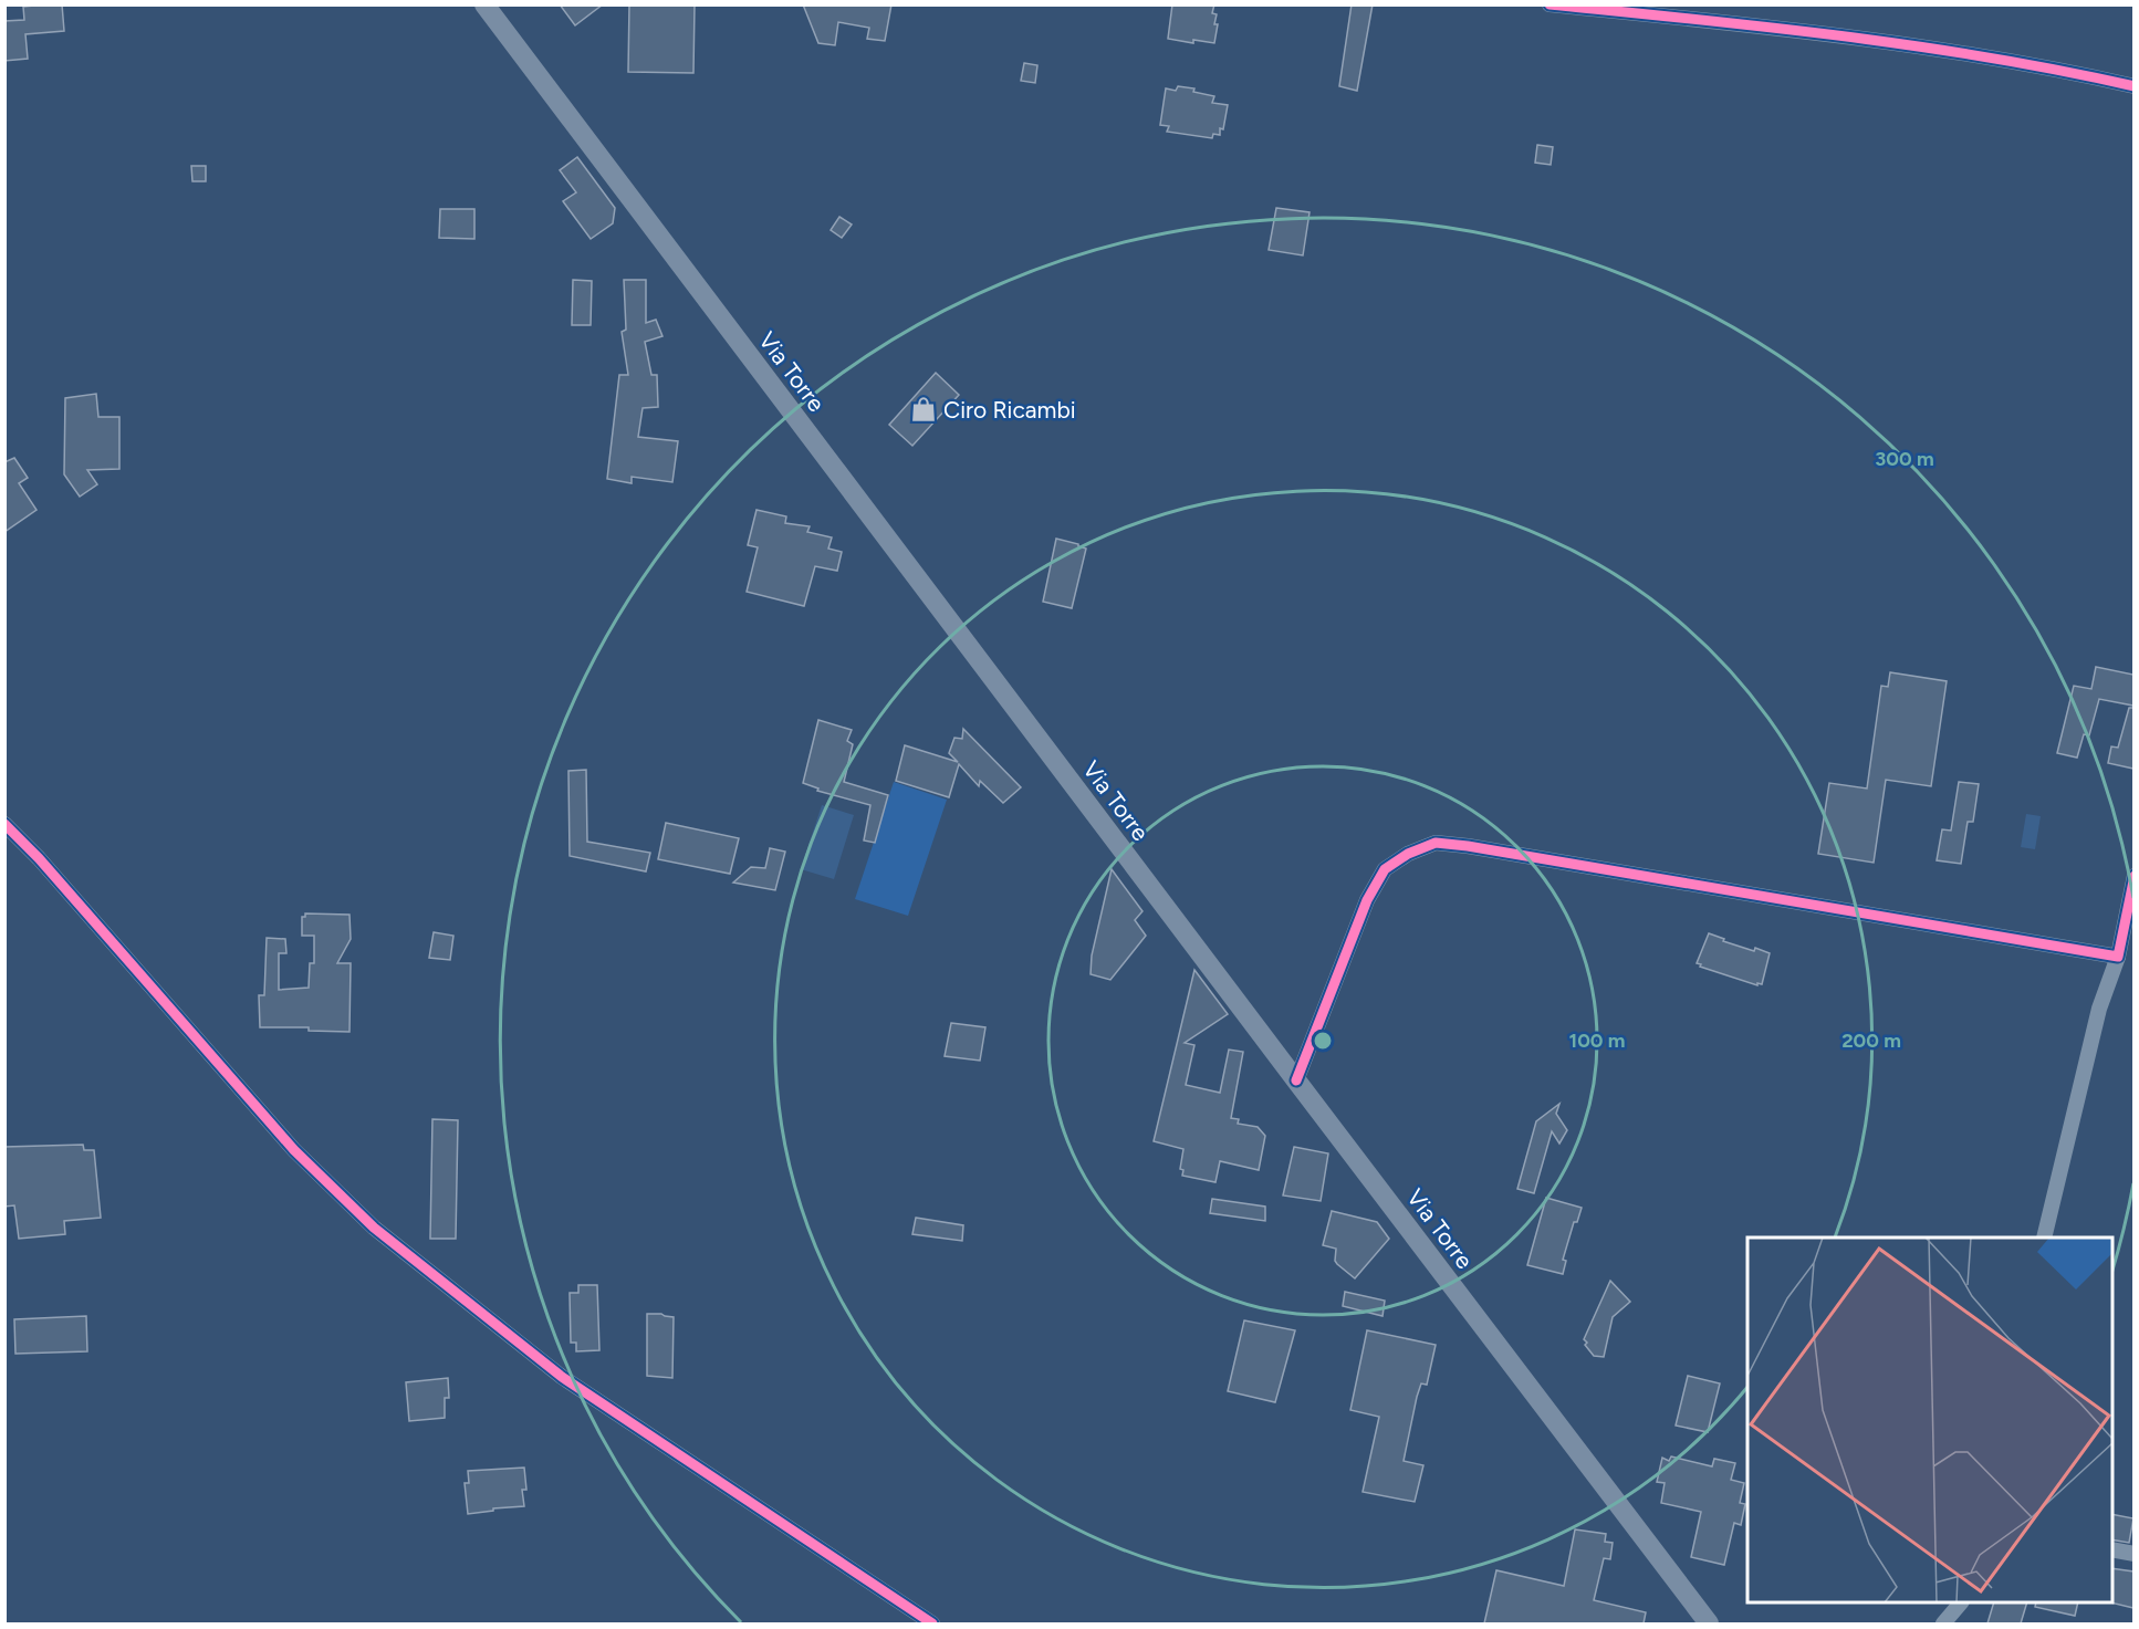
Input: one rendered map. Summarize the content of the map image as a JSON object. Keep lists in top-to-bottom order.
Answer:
{
  "streets": {
    "main road": ["Via Torre"]
  },
  "places": {
    "shop": ["Ciro Ricambi"]
  },
  "rings": ["300 m", "100 m", "200 m"]
}
